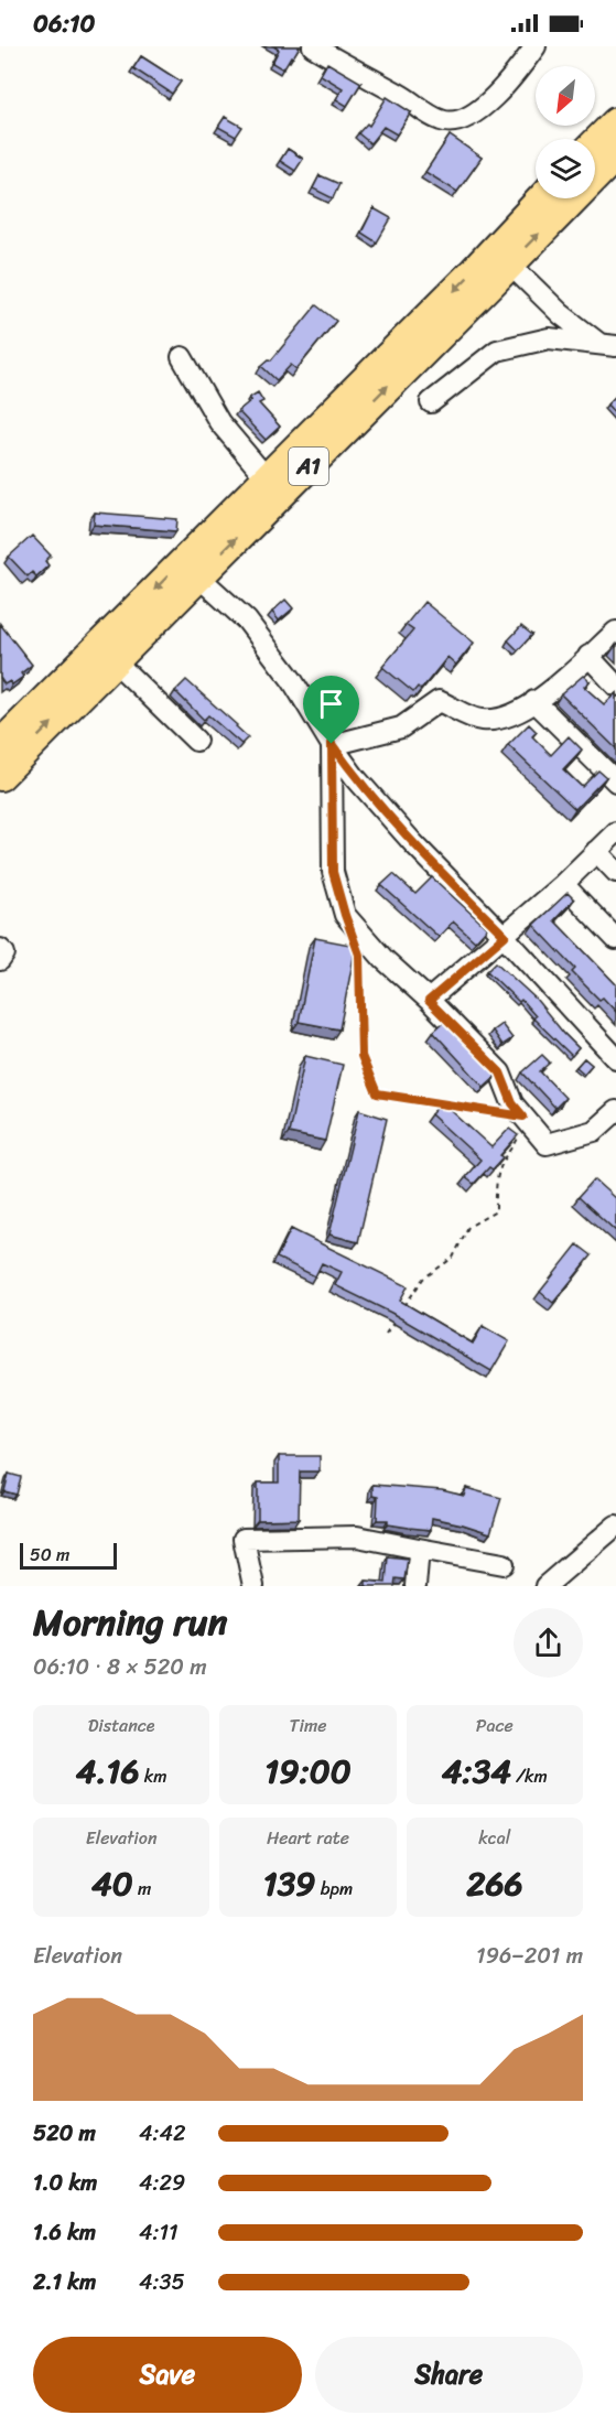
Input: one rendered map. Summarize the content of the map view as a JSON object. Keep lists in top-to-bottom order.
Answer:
{
  "streets": {
    "highway": ["A1"]
  },
  "scale_bar": "50 m",
  "north": "bottom left",
  "page": {
    "status": "06:10",
    "scale": "50 m",
    "heading": ["Morning run", "06:10 · 8 × 520 m"],
    "stats": [
      ["Distance", "4.16 km"],
      ["Time", "19:00"],
      ["Pace", "4:34 /km"],
      ["Elevation", "40 m"],
      ["Heart rate", "139 bpm"],
      ["kcal", "266"]
    ],
    "chart": ["Elevation", "196–201 m"],
    "list": [
      {
        "name": "520 m",
        "note": "4:42"
      },
      {
        "name": "1.0 km",
        "note": "4:29"
      },
      {
        "name": "1.6 km",
        "note": "4:11"
      },
      {
        "name": "2.1 km",
        "note": "4:35"
      }
    ],
    "buttons": ["Save", "Share"]
  }
}
